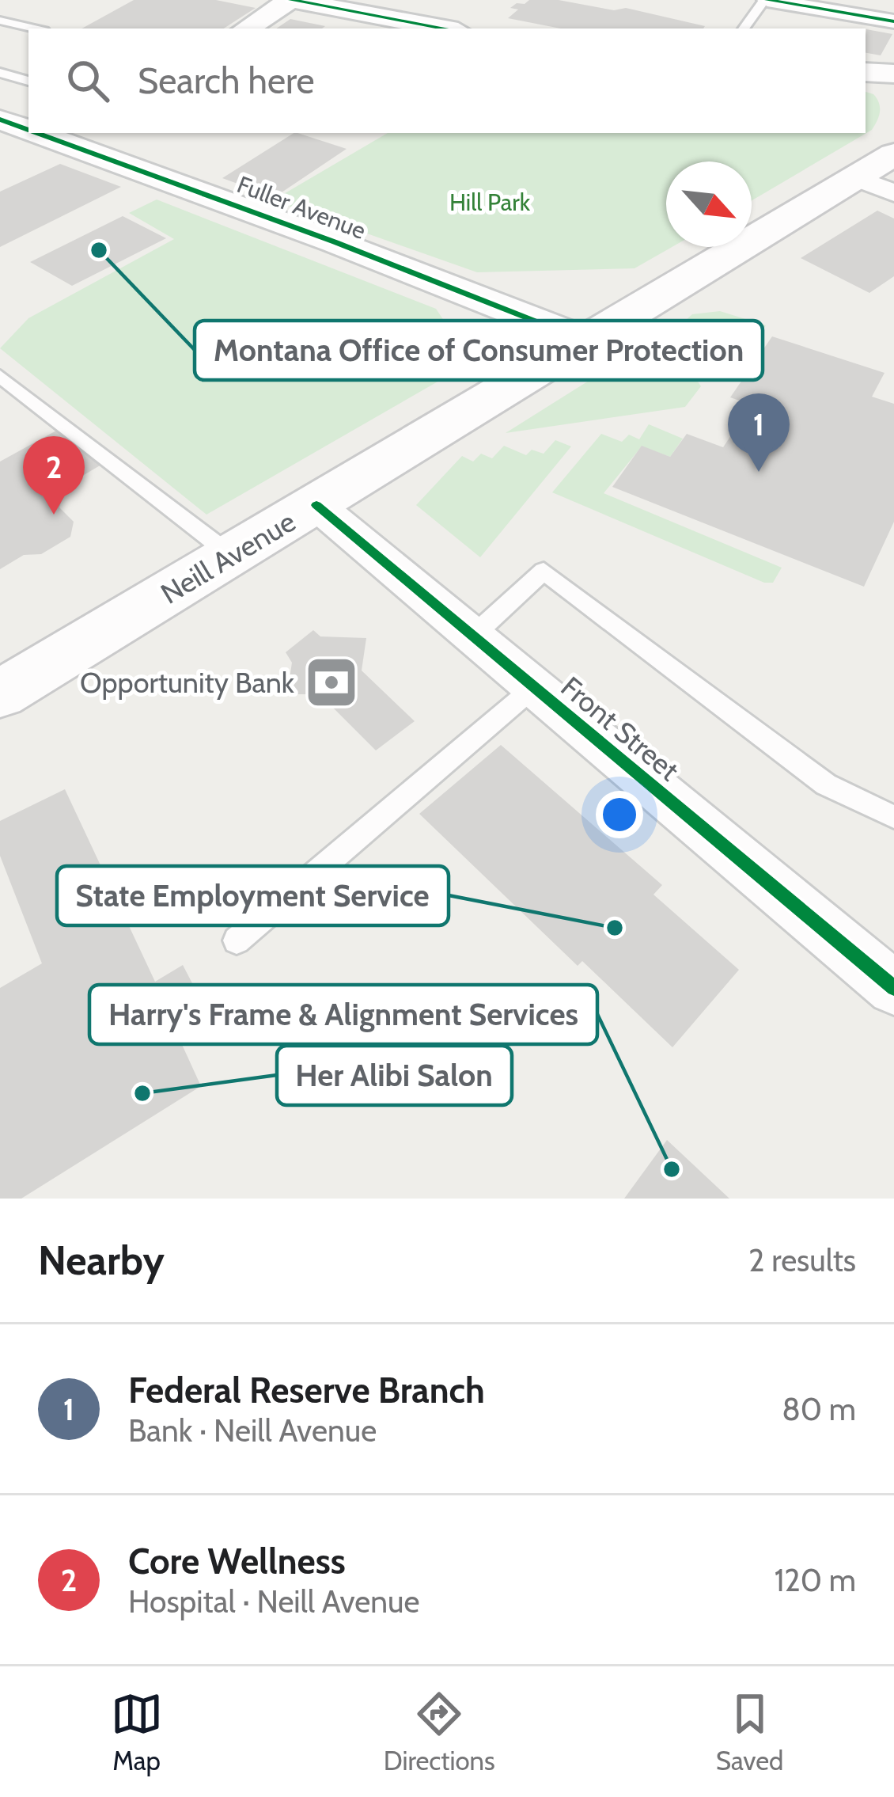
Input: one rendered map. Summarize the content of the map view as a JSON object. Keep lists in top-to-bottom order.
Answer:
{
  "streets": {
    "main road": ["Neill Avenue"],
    "street": ["Fuller Avenue", "Front Street"]
  },
  "crossings": [
    ["Fuller Avenue", "Neill Avenue"],
    ["Neill Avenue", "Front Street"]
  ],
  "parks": ["Hill Park"],
  "places": {
    "other": [
      "Montana Office of Consumer Protection",
      "State Employment Service",
      "Her Alibi Salon",
      "Harry's Frame & Alignment Services"
    ],
    "bank": ["Opportunity Bank"]
  },
  "north": "bottom right",
  "page": {
    "search": "Search here",
    "pins": ["1", "2"],
    "heading": ["Nearby", "2 results"],
    "list": [
      {
        "mark": "1",
        "name": "Federal Reserve Branch",
        "note": "Bank · Neill Avenue",
        "value": "80 m"
      },
      {
        "mark": "2",
        "name": "Core Wellness",
        "note": "Hospital · Neill Avenue",
        "value": "120 m"
      }
    ],
    "nav": ["Map", "Directions", "Saved"]
  }
}
